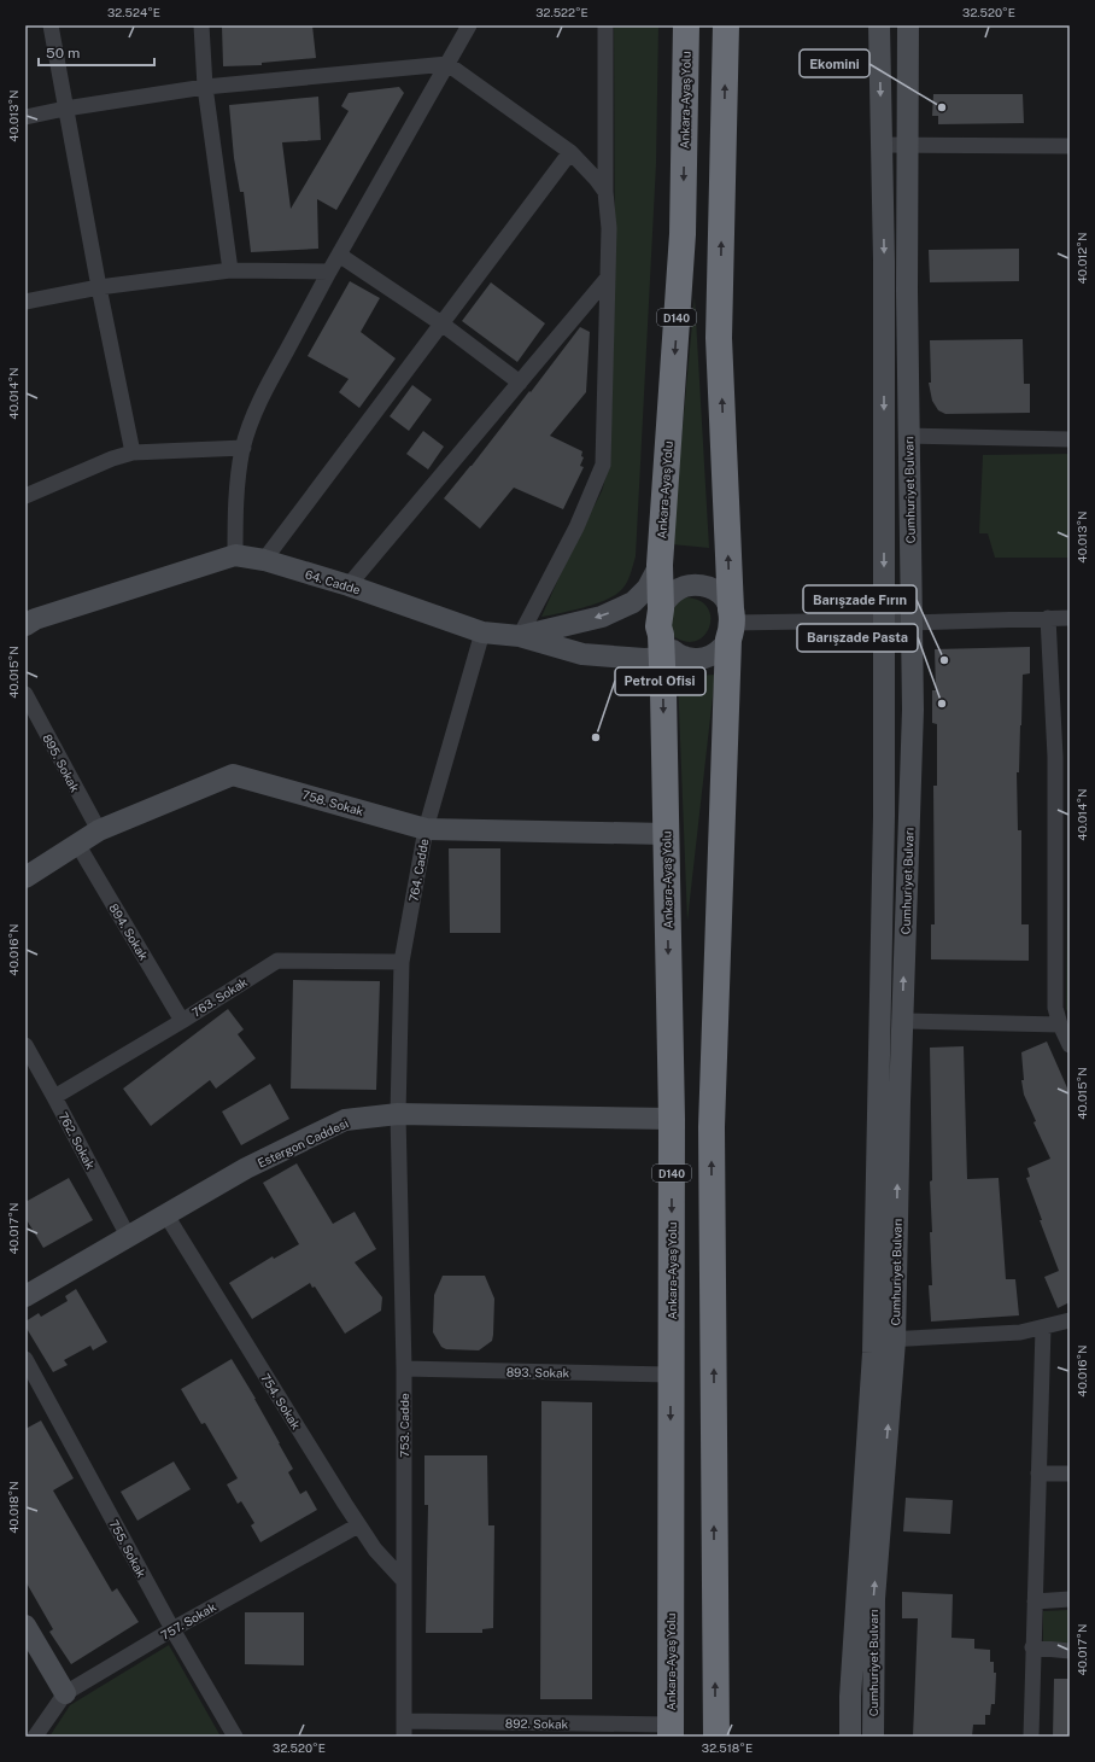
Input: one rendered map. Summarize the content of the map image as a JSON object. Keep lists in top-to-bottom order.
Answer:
{
  "streets": {
    "highway": ["Ankara-Ayaş Yolu", "D140"],
    "main road": [
      "Cumhuriyet Bulvarı",
      "64. Cadde",
      "758. Sokak",
      "Estergon Caddesi"
    ],
    "street": [
      "895. Sokak",
      "764. Cadde",
      "894. Sokak",
      "763. Sokak",
      "762. Sokak",
      "893. Sokak",
      "754. Sokak",
      "753. Cadde",
      "755. Sokak",
      "757. Sokak",
      "892. Sokak"
    ]
  },
  "crossings": [
    ["Ankara-Ayaş Yolu", "64. Cadde"],
    ["Ankara-Ayaş Yolu", "758. Sokak"],
    ["Ankara-Ayaş Yolu", "Estergon Caddesi"],
    ["Ankara-Ayaş Yolu", "893. Sokak"],
    ["Ankara-Ayaş Yolu", "892. Sokak"],
    ["64. Cadde", "764. Cadde"],
    ["895. Sokak", "758. Sokak"],
    ["758. Sokak", "764. Cadde"],
    ["758. Sokak", "894. Sokak"],
    ["764. Cadde", "763. Sokak"],
    ["764. Cadde", "Estergon Caddesi"],
    ["764. Cadde", "753. Cadde"],
    ["894. Sokak", "763. Sokak"],
    ["763. Sokak", "762. Sokak"],
    ["762. Sokak", "Estergon Caddesi"],
    ["Estergon Caddesi", "754. Sokak"],
    ["Estergon Caddesi", "753. Cadde"],
    ["893. Sokak", "753. Cadde"],
    ["754. Sokak", "753. Cadde"],
    ["754. Sokak", "757. Sokak"],
    ["753. Cadde", "892. Sokak"],
    ["755. Sokak", "757. Sokak"]
  ],
  "places": [
    "Ekomini",
    "Barışzade Fırın",
    "Barışzade Pasta",
    "Petrol Ofisi"
  ],
  "scale_bar": "50 m",
  "coordinates": [
    "32.524°E",
    "32.522°E",
    "32.520°E",
    "40.013°N",
    "40.012°N",
    "40.014°N",
    "40.015°N",
    "40.016°N",
    "40.017°N",
    "40.018°N",
    "32.518°E"
  ]
}
